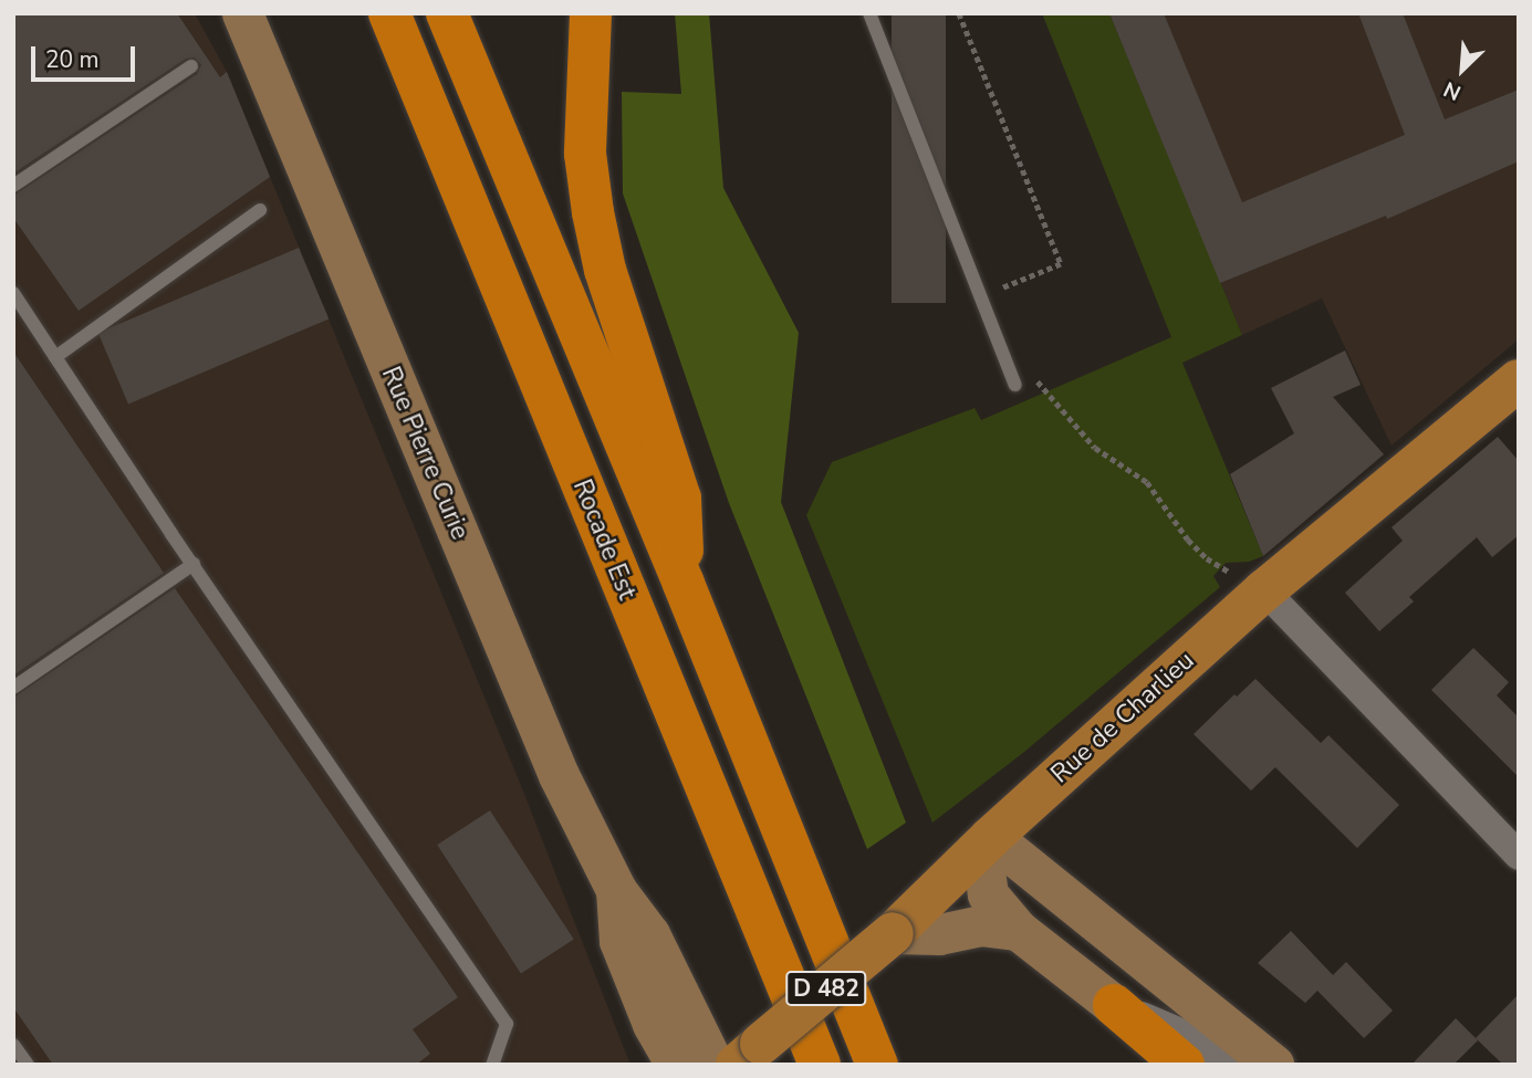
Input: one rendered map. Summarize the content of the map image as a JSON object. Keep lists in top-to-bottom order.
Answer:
{
  "streets": {
    "highway": ["Rocade Est"],
    "main road": ["Rue de Charlieu", "D 482"],
    "street": ["Rue Pierre Curie"]
  },
  "scale_bar": "20 m",
  "north": "bottom left"
}
